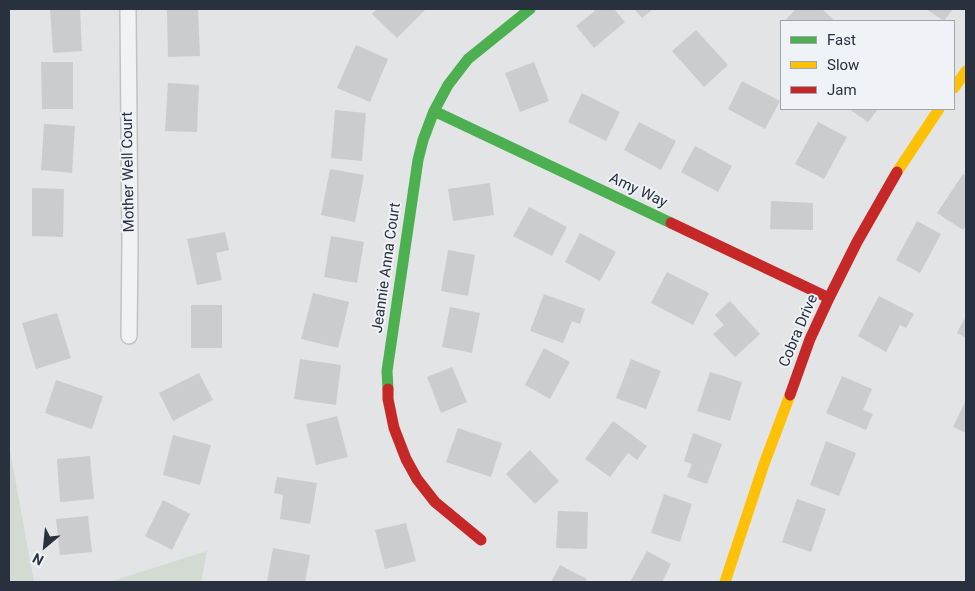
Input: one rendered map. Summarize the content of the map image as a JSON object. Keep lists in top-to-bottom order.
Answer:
{
  "streets": {
    "street": [
      "Mother Well Court",
      "Amy Way",
      "Jeannie Anna Court",
      "Cobra Drive"
    ]
  },
  "crossings": [
    ["Amy Way", "Jeannie Anna Court"],
    ["Amy Way", "Cobra Drive"]
  ],
  "legend": ["Fast", "Slow", "Jam"],
  "north": "bottom left"
}
